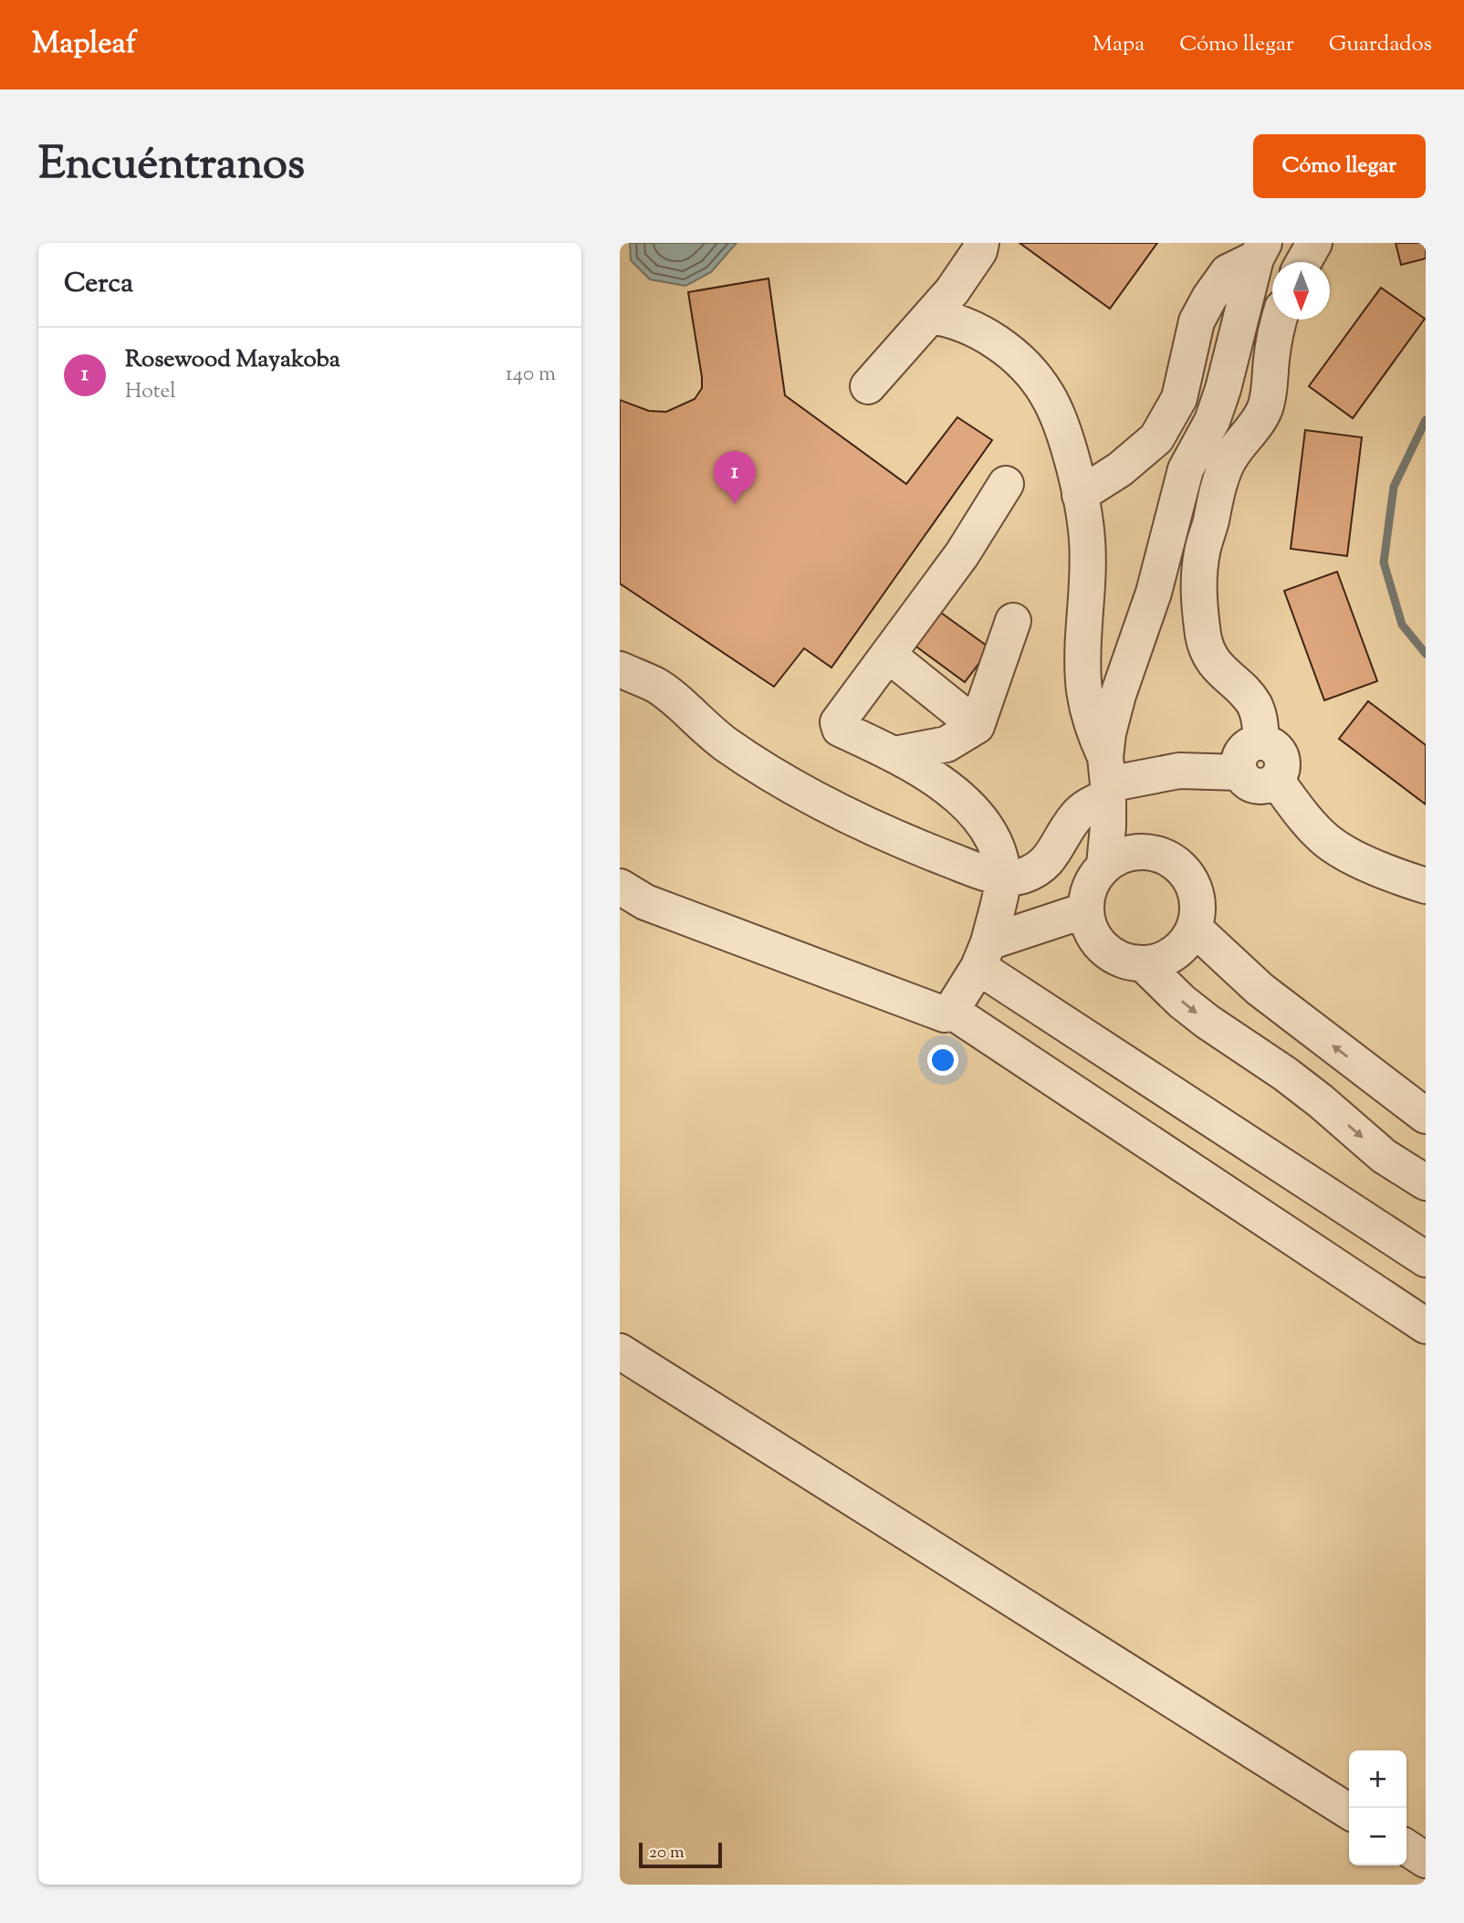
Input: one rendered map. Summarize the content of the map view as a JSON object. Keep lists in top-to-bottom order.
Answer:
{
  "scale_bar": "20 m",
  "north": "bottom",
  "page": {
    "header": "Mapleaf",
    "nav": ["Mapa", "Cómo llegar", "Guardados"],
    "title": "Encuéntranos",
    "buttons": "Cómo llegar",
    "heading": "Cerca",
    "list": [
      {
        "mark": "1",
        "name": "Rosewood Mayakoba",
        "note": "Hotel",
        "value": "140 m"
      }
    ],
    "pins": "1",
    "map_buttons": ["+", "−"],
    "scale": "20 m"
  }
}
